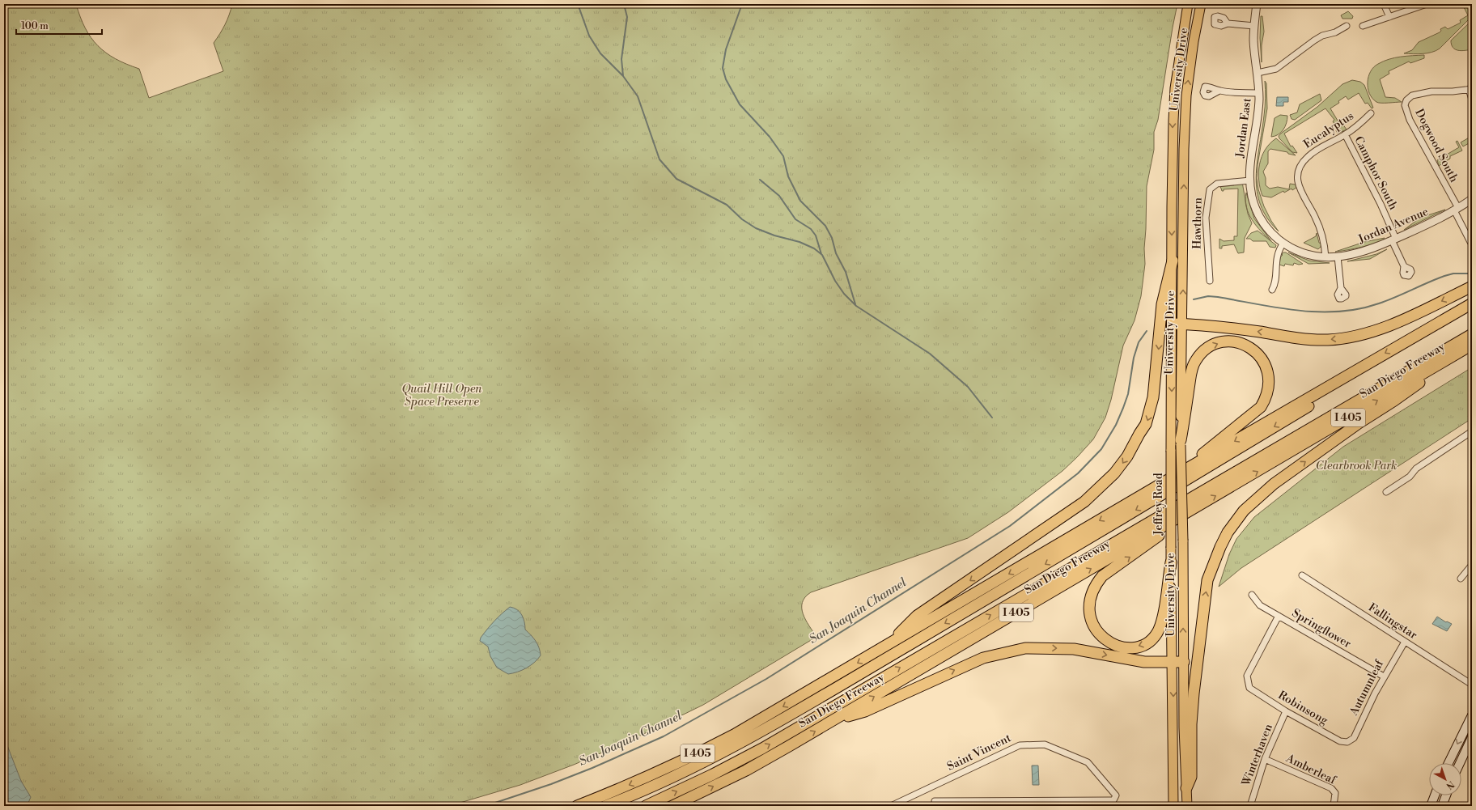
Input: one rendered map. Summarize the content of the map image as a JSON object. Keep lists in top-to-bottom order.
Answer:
{
  "streets": {
    "highway": ["San Diego Freeway", "I 405"],
    "main road": ["University Drive", "Jeffrey Road"],
    "street": [
      "Jordan East",
      "Eucalyptus",
      "Dogwood South",
      "Camphor South",
      "Hawthorn",
      "Jordan Avenue",
      "Fallingstar",
      "Springflower",
      "Autumnleaf",
      "Robinsong",
      "Saint Vincent",
      "Winterhaven",
      "Amberleaf"
    ]
  },
  "crossings": [
    ["University Drive", "Jeffrey Road"],
    ["Jordan East", "Hawthorn"],
    ["Jordan East", "Jordan Avenue"],
    ["Eucalyptus", "Camphor South"],
    ["Eucalyptus", "Jordan Avenue"],
    ["Dogwood South", "Jordan Avenue"],
    ["Camphor South", "Jordan Avenue"],
    ["Fallingstar", "Autumnleaf"],
    ["Springflower", "Autumnleaf"],
    ["Springflower", "Robinsong"],
    ["Autumnleaf", "Robinsong"],
    ["Robinsong", "Winterhaven"],
    ["Winterhaven", "Amberleaf"]
  ],
  "water": ["San Joaquin Channel"],
  "parks": ["Quail Hill Open Space Preserve", "Clearbrook Park"],
  "scale_bar": "100 m",
  "north": "bottom right"
}
